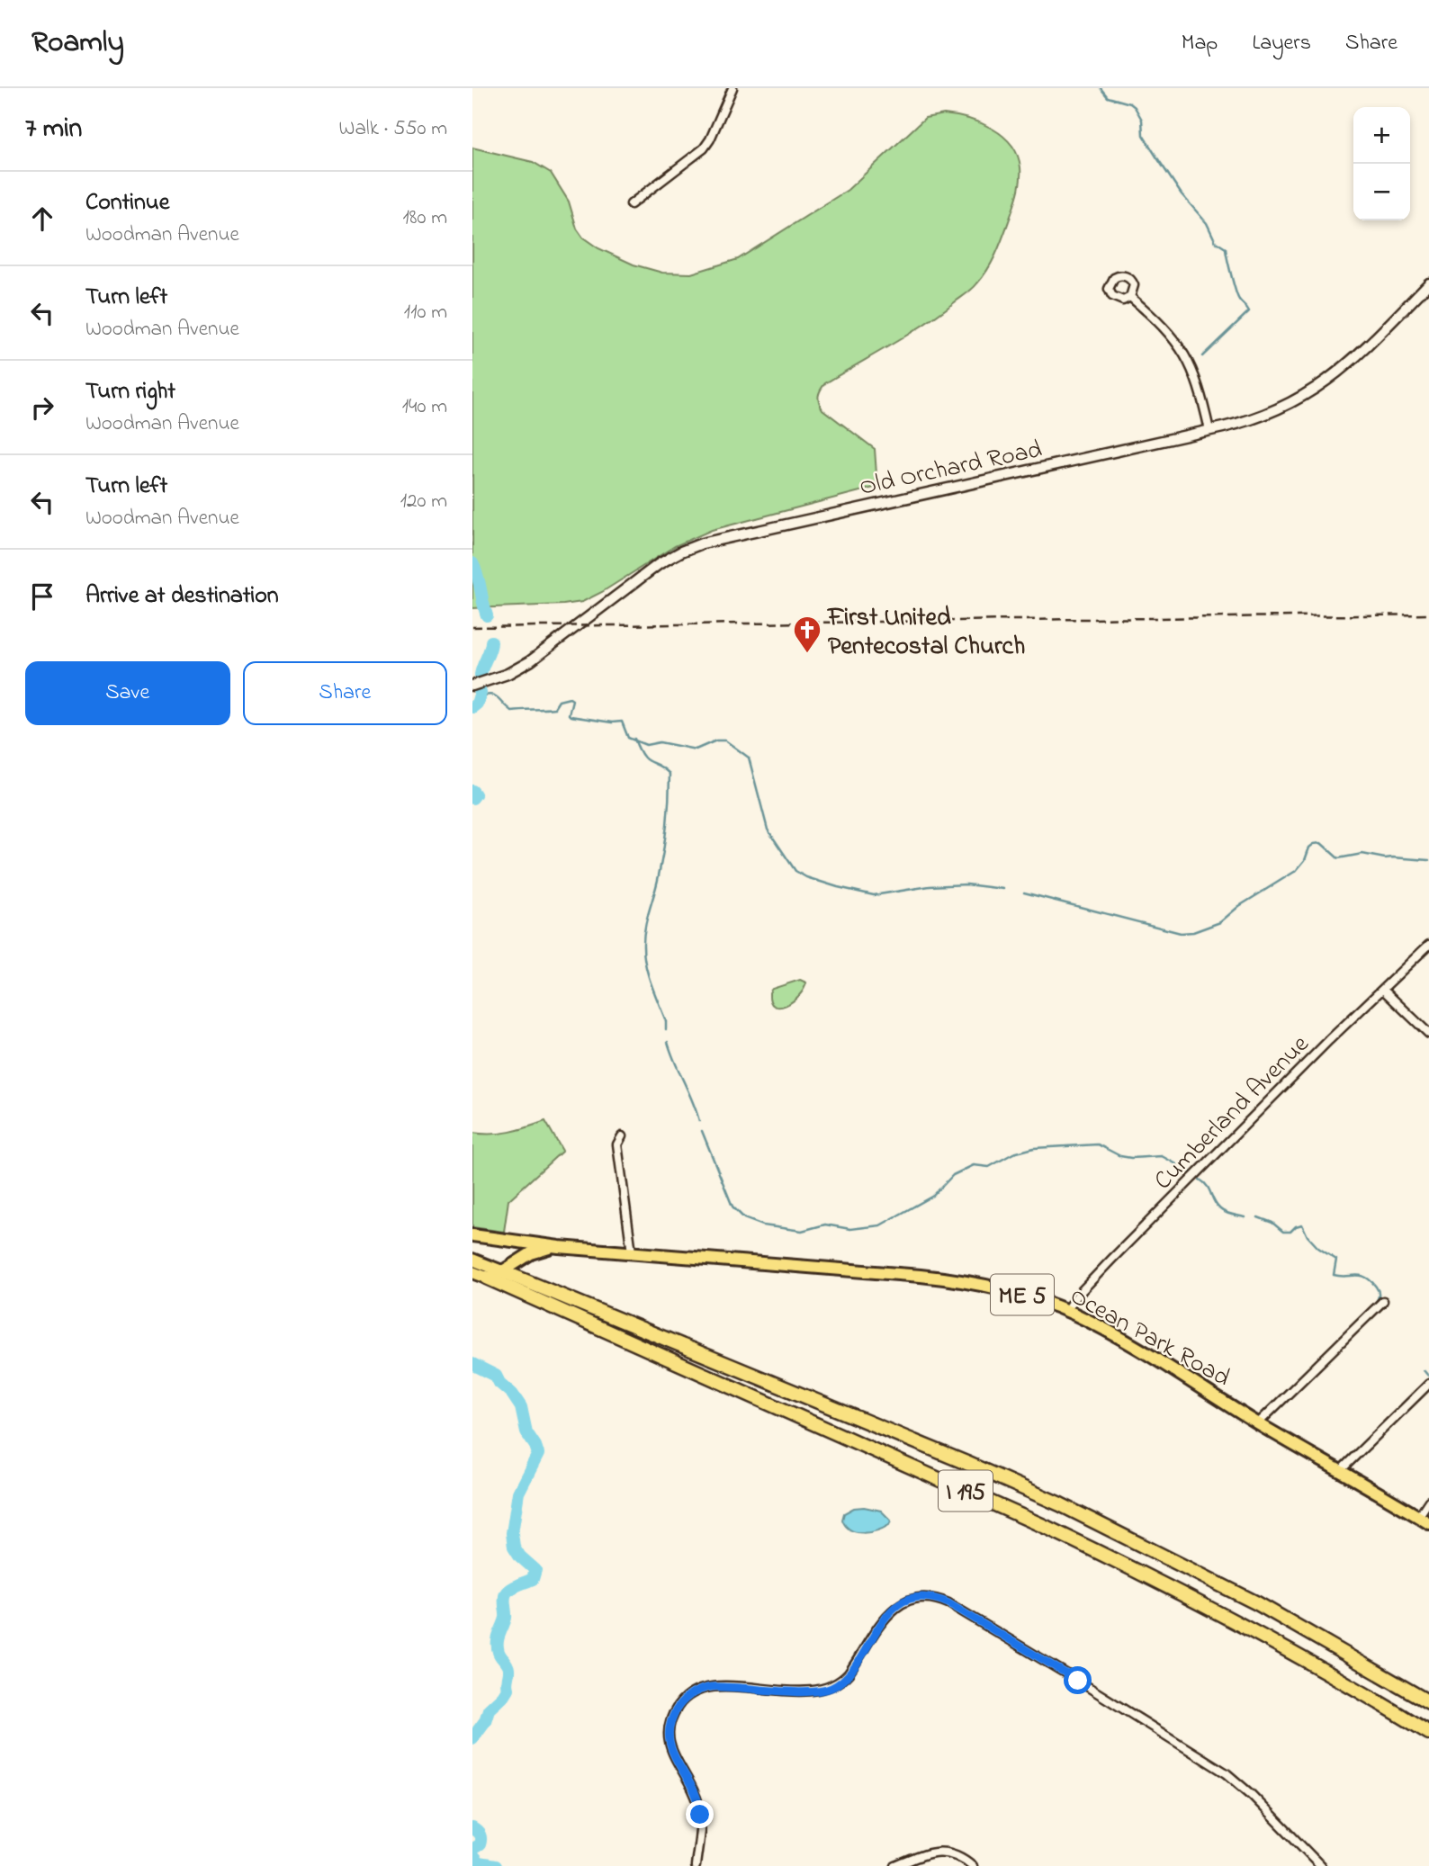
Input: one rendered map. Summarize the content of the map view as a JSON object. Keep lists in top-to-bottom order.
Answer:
{
  "streets": {
    "highway": ["I 195"],
    "main road": ["ME 5", "Ocean Park Road"],
    "street": ["Old Orchard Road", "Cumberland Avenue"]
  },
  "crossings": [
    ["Cumberland Avenue", "Ocean Park Road"],
    ["Ocean Park Road", "I 195"]
  ],
  "places": {
    "church": ["First United Pentecostal Church"]
  },
  "page": {
    "header": "Roamly",
    "nav": ["Map", "Layers", "Share"],
    "heading": ["7 min", "Walk · 550 m"],
    "map_buttons": ["+", "−"],
    "list": [
      ["Continue", "Woodman Avenue", "180 m"],
      ["Turn left", "Woodman Avenue", "110 m"],
      ["Turn right", "Woodman Avenue", "140 m"],
      ["Turn left", "Woodman Avenue", "120 m"],
      "Arrive at destination"
    ],
    "buttons": ["Save", "Share"]
  }
}
